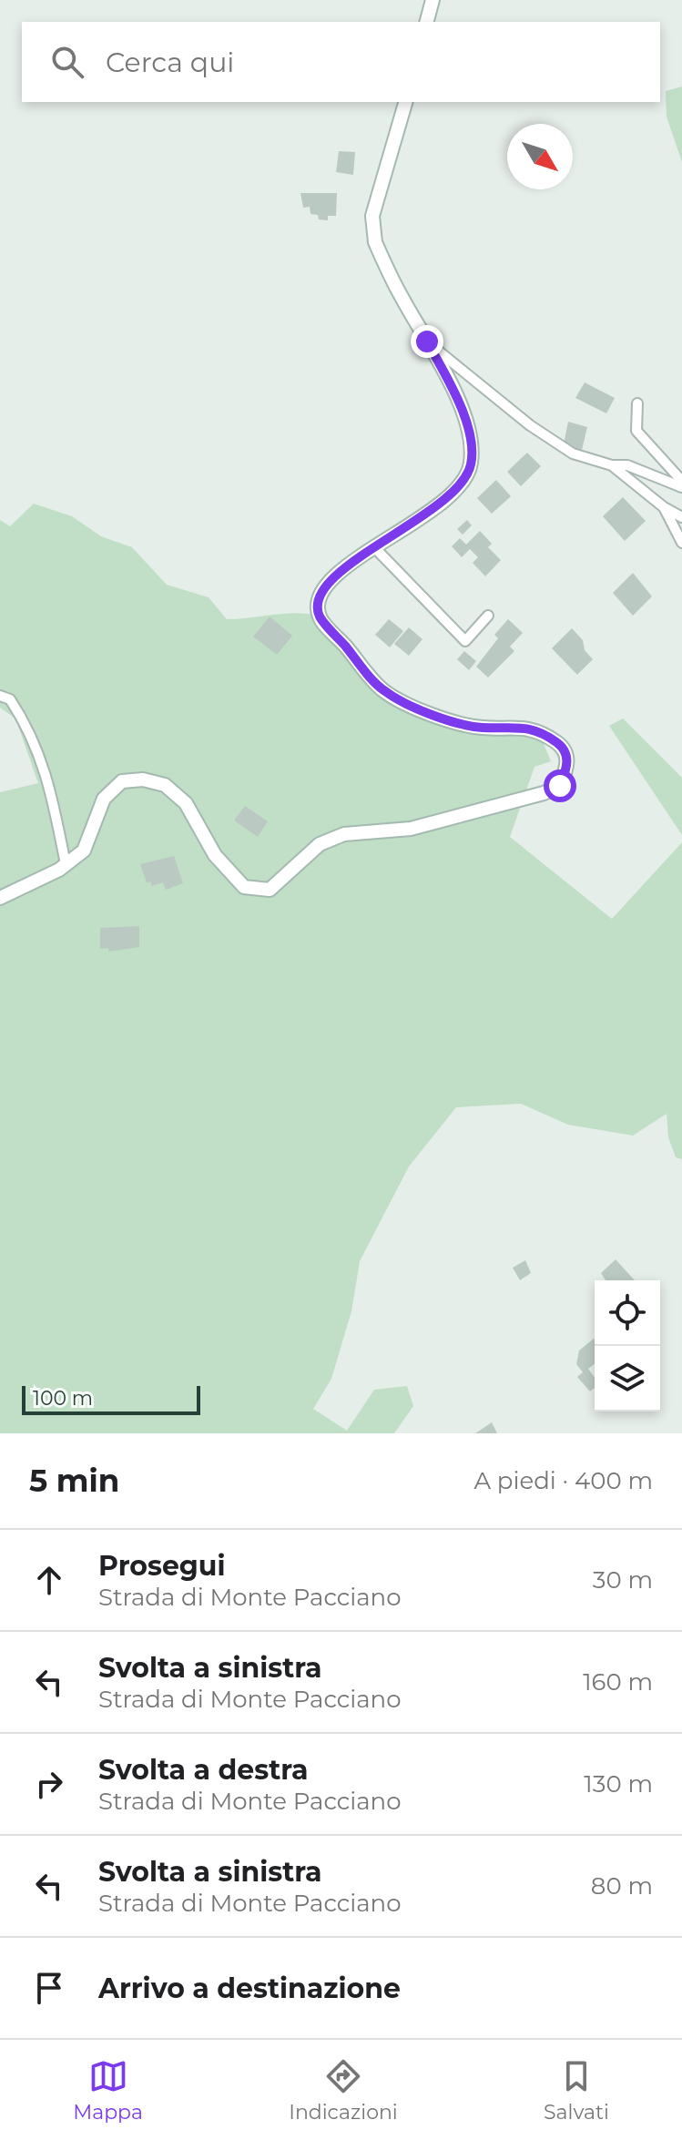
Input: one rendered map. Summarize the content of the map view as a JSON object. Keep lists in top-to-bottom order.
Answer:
{
  "scale_bar": "100 m",
  "north": "bottom right",
  "page": {
    "search": "Cerca qui",
    "scale": "100 m",
    "heading": ["5 min", "A piedi · 400 m"],
    "list": [
      ["Prosegui", "Strada di Monte Pacciano", "30 m"],
      ["Svolta a sinistra", "Strada di Monte Pacciano", "160 m"],
      ["Svolta a destra", "Strada di Monte Pacciano", "130 m"],
      ["Svolta a sinistra", "Strada di Monte Pacciano", "80 m"],
      "Arrivo a destinazione"
    ],
    "nav": ["Mappa", "Indicazioni", "Salvati"]
  }
}
